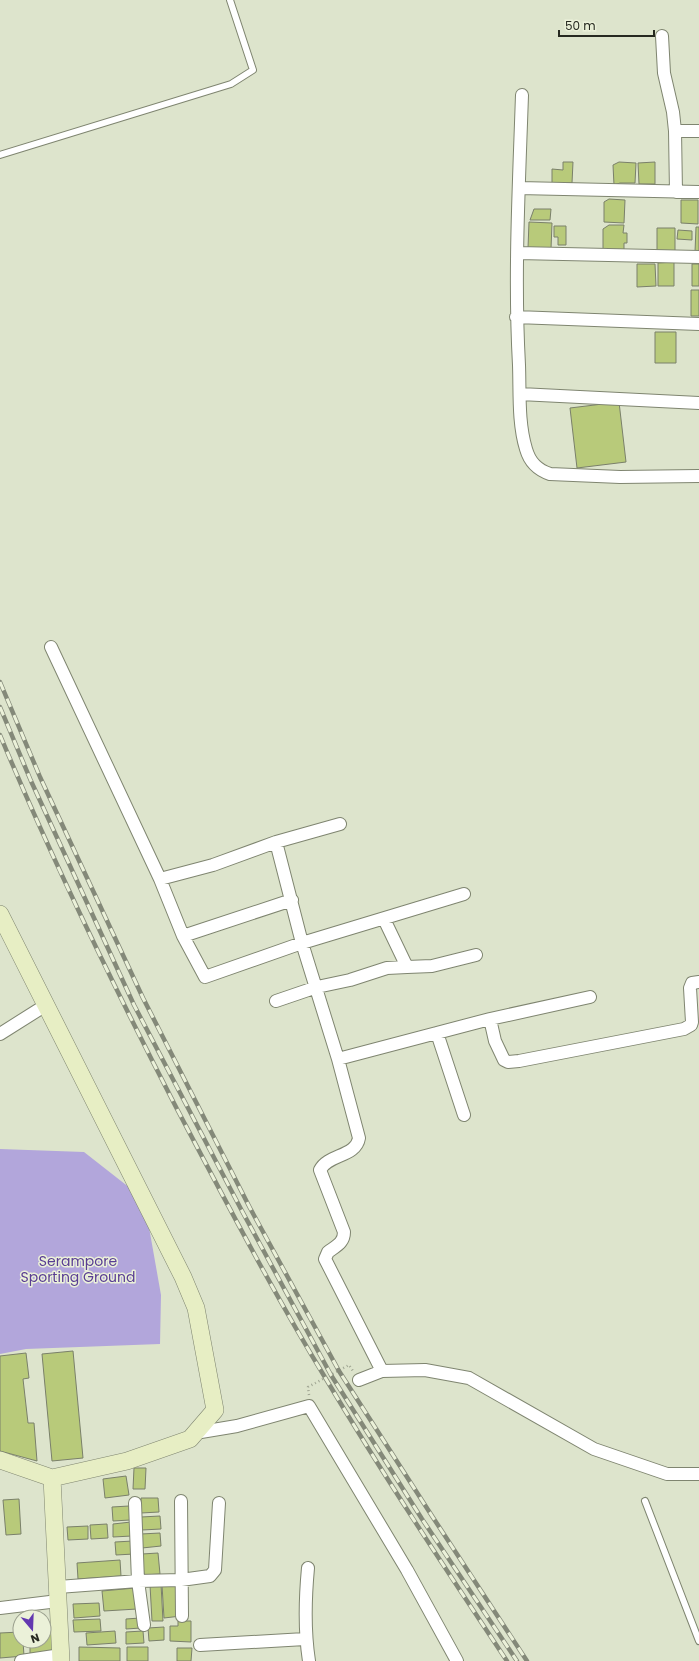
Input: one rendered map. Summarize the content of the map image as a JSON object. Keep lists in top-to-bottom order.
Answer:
{
  "parks": ["Serampore Sporting Ground"],
  "scale_bar": "50 m",
  "north": "bottom"
}
